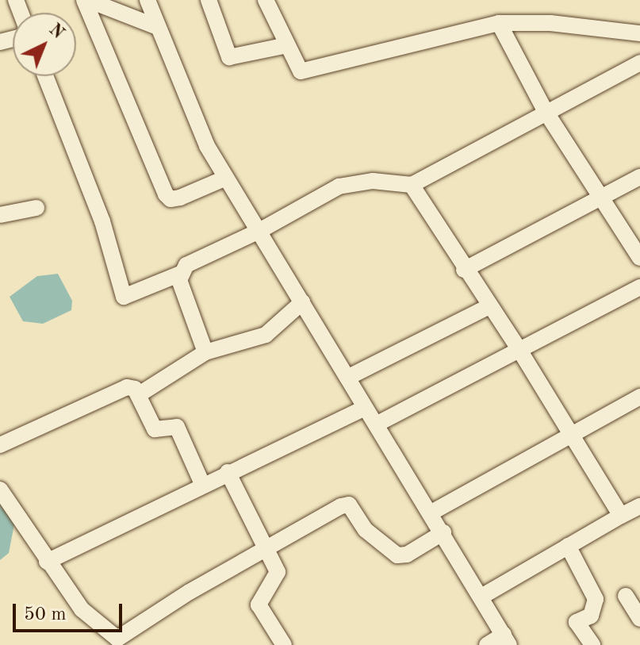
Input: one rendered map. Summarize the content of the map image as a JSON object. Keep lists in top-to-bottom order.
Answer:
{
  "scale_bar": "50 m",
  "north": "top right"
}
